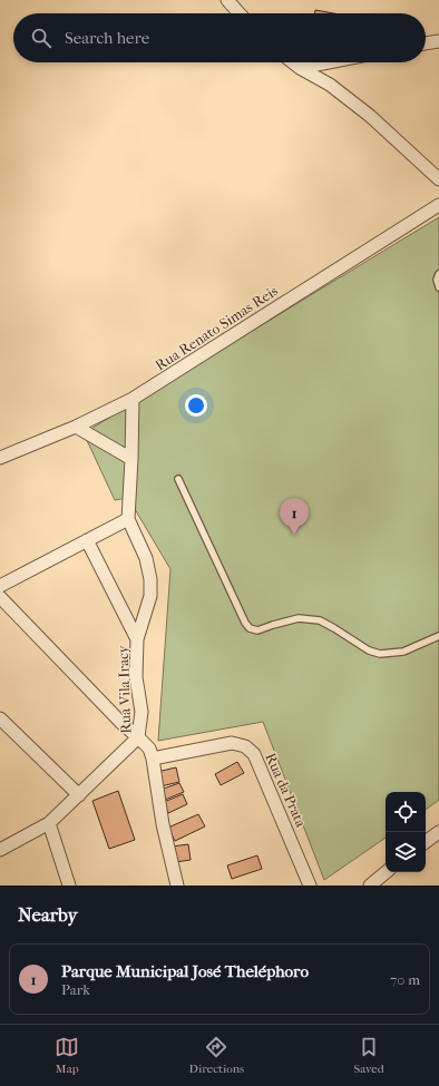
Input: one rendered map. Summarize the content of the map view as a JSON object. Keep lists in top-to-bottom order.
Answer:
{
  "streets": {
    "street": ["Rua Renato Simas Reis", "Rua Vila Iracy", "Rua da Prata"]
  },
  "crossings": [
    ["Rua Vila Iracy", "Rua da Prata"]
  ],
  "page": {
    "search": "Search here",
    "pins": "1",
    "heading": "Nearby",
    "list": [
      {
        "mark": "1",
        "name": "Parque Municipal José Theléphoro",
        "note": "Park",
        "value": "70 m"
      }
    ],
    "nav": ["Map", "Directions", "Saved"]
  }
}
